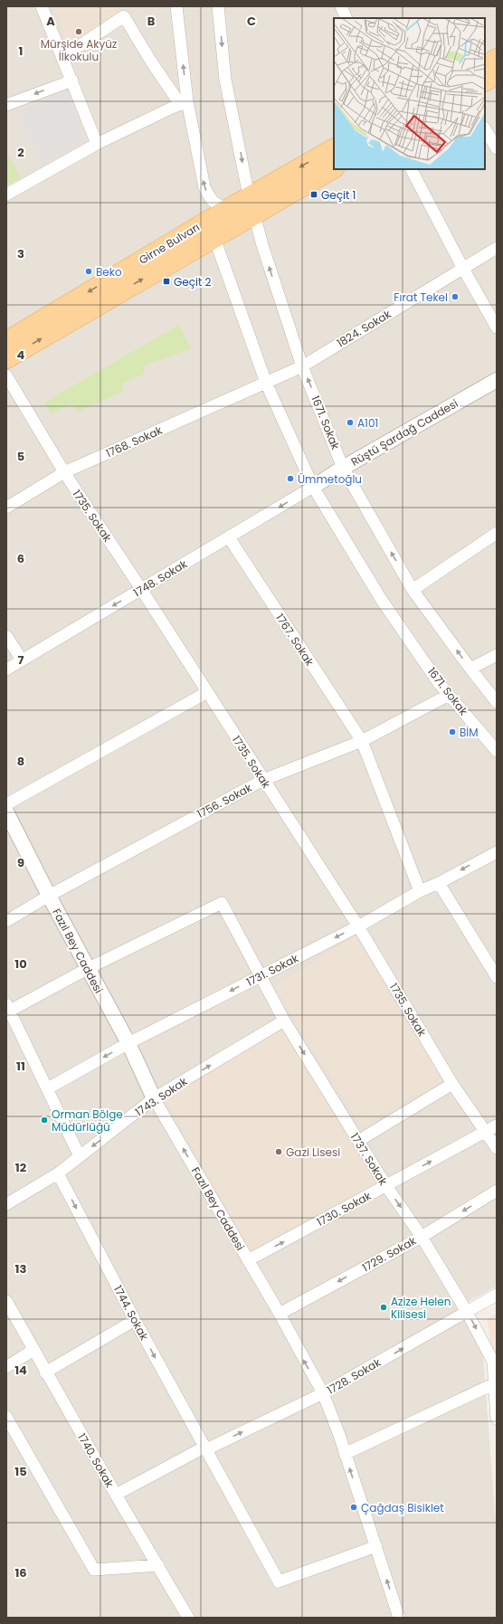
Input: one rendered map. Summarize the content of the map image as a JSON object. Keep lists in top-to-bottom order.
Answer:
{
  "streets": {
    "main road": ["Girne Bulvarı"],
    "street": [
      "1824. Sokak",
      "1671. Sokak",
      "Rüştü Şardağ Caddesi",
      "1768. Sokak",
      "1735. Sokak",
      "1748. Sokak",
      "1767. Sokak",
      "1756. Sokak",
      "Fazıl Bey Caddesi",
      "1731. Sokak",
      "1743. Sokak",
      "1737. Sokak",
      "1730. Sokak",
      "1729. Sokak",
      "1744. Sokak",
      "1728. Sokak",
      "1740. Sokak"
    ]
  },
  "crossings": [
    ["Girne Bulvarı", "1671. Sokak"],
    ["1824. Sokak", "1671. Sokak"],
    ["1824. Sokak", "1768. Sokak"],
    ["1671. Sokak", "Rüştü Şardağ Caddesi"],
    ["1671. Sokak", "1768. Sokak"],
    ["1671. Sokak", "1748. Sokak"],
    ["1671. Sokak", "1756. Sokak"],
    ["Rüştü Şardağ Caddesi", "1748. Sokak"],
    ["1768. Sokak", "1735. Sokak"],
    ["1735. Sokak", "1748. Sokak"],
    ["1735. Sokak", "1756. Sokak"],
    ["1735. Sokak", "1731. Sokak"],
    ["1735. Sokak", "1730. Sokak"],
    ["1748. Sokak", "1767. Sokak"],
    ["1767. Sokak", "1756. Sokak"],
    ["1767. Sokak", "1731. Sokak"],
    ["1756. Sokak", "Fazıl Bey Caddesi"],
    ["Fazıl Bey Caddesi", "1731. Sokak"],
    ["Fazıl Bey Caddesi", "1743. Sokak"],
    ["Fazıl Bey Caddesi", "1737. Sokak"],
    ["Fazıl Bey Caddesi", "1730. Sokak"],
    ["Fazıl Bey Caddesi", "1729. Sokak"],
    ["Fazıl Bey Caddesi", "1728. Sokak"],
    ["1731. Sokak", "1737. Sokak"],
    ["1743. Sokak", "1737. Sokak"],
    ["1743. Sokak", "1744. Sokak"],
    ["1737. Sokak", "1730. Sokak"],
    ["1737. Sokak", "1729. Sokak"],
    ["1737. Sokak", "1728. Sokak"],
    ["1744. Sokak", "1728. Sokak"],
    ["1728. Sokak", "1740. Sokak"]
  ],
  "one_way": [
    "1748. Sokak",
    "Fazıl Bey Caddesi",
    "1731. Sokak",
    "1737. Sokak",
    "1729. Sokak",
    "1744. Sokak"
  ],
  "places": {
    "other": [
      "Mürşide Akyüz İlkokulu",
      "Beko",
      "Fırat Tekel",
      "A101",
      "Ümmetoğlu",
      "BİM",
      "Orman Bölge Müdürlüğü",
      "Gazi Lisesi",
      "Azize Helen Kilisesi",
      "Çağdaş Bisiklet"
    ],
    "transit": ["Geçit 1", "Geçit 2"]
  },
  "grid": {
    "columns": ["A", "B", "C"],
    "rows": [
      "1",
      "2",
      "3",
      "4",
      "5",
      "6",
      "7",
      "8",
      "9",
      "10",
      "11",
      "12",
      "13",
      "14",
      "15",
      "16"
    ]
  }
}
